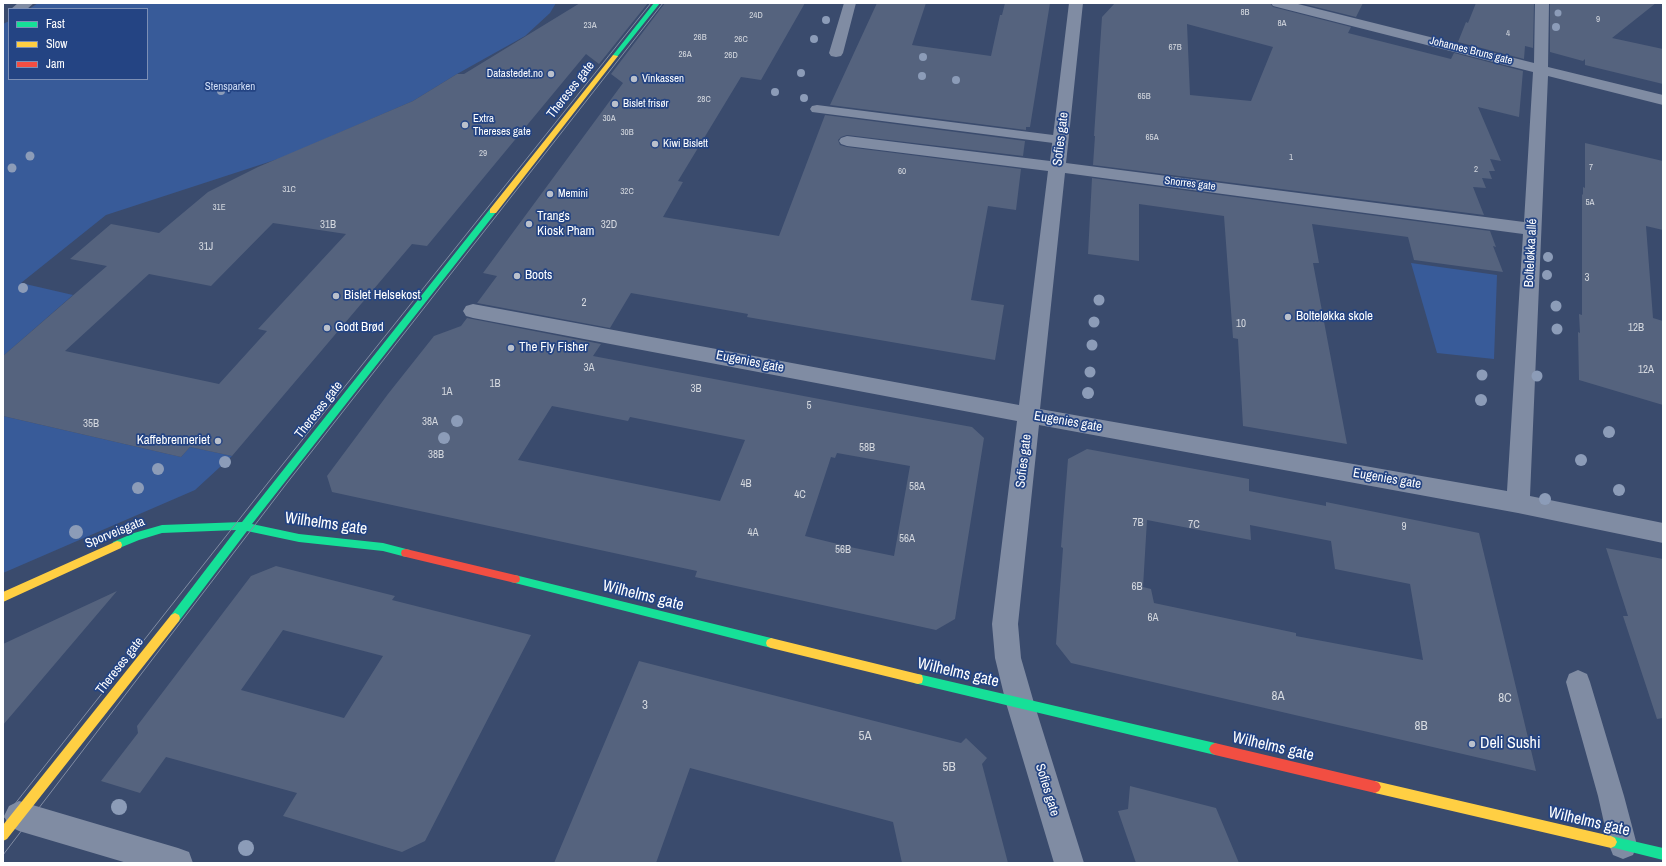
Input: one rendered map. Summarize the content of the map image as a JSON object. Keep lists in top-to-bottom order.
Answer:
{
  "streets": {
    "street": [
      "Johannes Bruns gate",
      "Thereses gate",
      "Sofies gate",
      "Snorres gate",
      "Bolteløkka allé",
      "Eugenies gate",
      "Wilhelms gate",
      "Sporveisgata"
    ]
  },
  "crossings": [
    ["Johannes Bruns gate", "Bolteløkka allé"],
    ["Thereses gate", "Wilhelms gate"],
    ["Thereses gate", "Sporveisgata"],
    ["Sofies gate", "Snorres gate"],
    ["Sofies gate", "Eugenies gate"],
    ["Sofies gate", "Wilhelms gate"],
    ["Snorres gate", "Bolteløkka allé"],
    ["Bolteløkka allé", "Eugenies gate"],
    ["Wilhelms gate", "Sporveisgata"]
  ],
  "parks": ["Stensparken"],
  "places": [
    "Datastedet.no",
    "Vinkassen",
    "Bislet frisør",
    "Extra Thereses gate",
    "Kiwi Bislett",
    "Memini",
    "Trangs Kiosk Pham",
    "Boots",
    "Bislet Helsekost",
    "Bolteløkka skole",
    "Godt Brød",
    "The Fly Fisher",
    "Kaffebrenneriet",
    "Deli Sushi"
  ],
  "house_numbers": [
    "8B",
    "24D",
    "9",
    "8A",
    "23A",
    "4",
    "26B",
    "26C",
    "67B",
    "26A",
    "26D",
    "65B",
    "28C",
    "30A",
    "30B",
    "65A",
    "29",
    "1",
    "7",
    "2",
    "60",
    "31C",
    "32C",
    "5A",
    "31E",
    "31B",
    "32D",
    "31J",
    "3",
    "2",
    "10",
    "12B",
    "3A",
    "12A",
    "1B",
    "3B",
    "1A",
    "5",
    "38A",
    "35B",
    "58B",
    "38B",
    "4B",
    "58A",
    "4C",
    "7B",
    "7C",
    "9",
    "4A",
    "56A",
    "56B",
    "6B",
    "6A",
    "8A",
    "8C",
    "3",
    "8B",
    "5A",
    "5B"
  ],
  "legend": ["Fast", "Slow", "Jam"]
}
